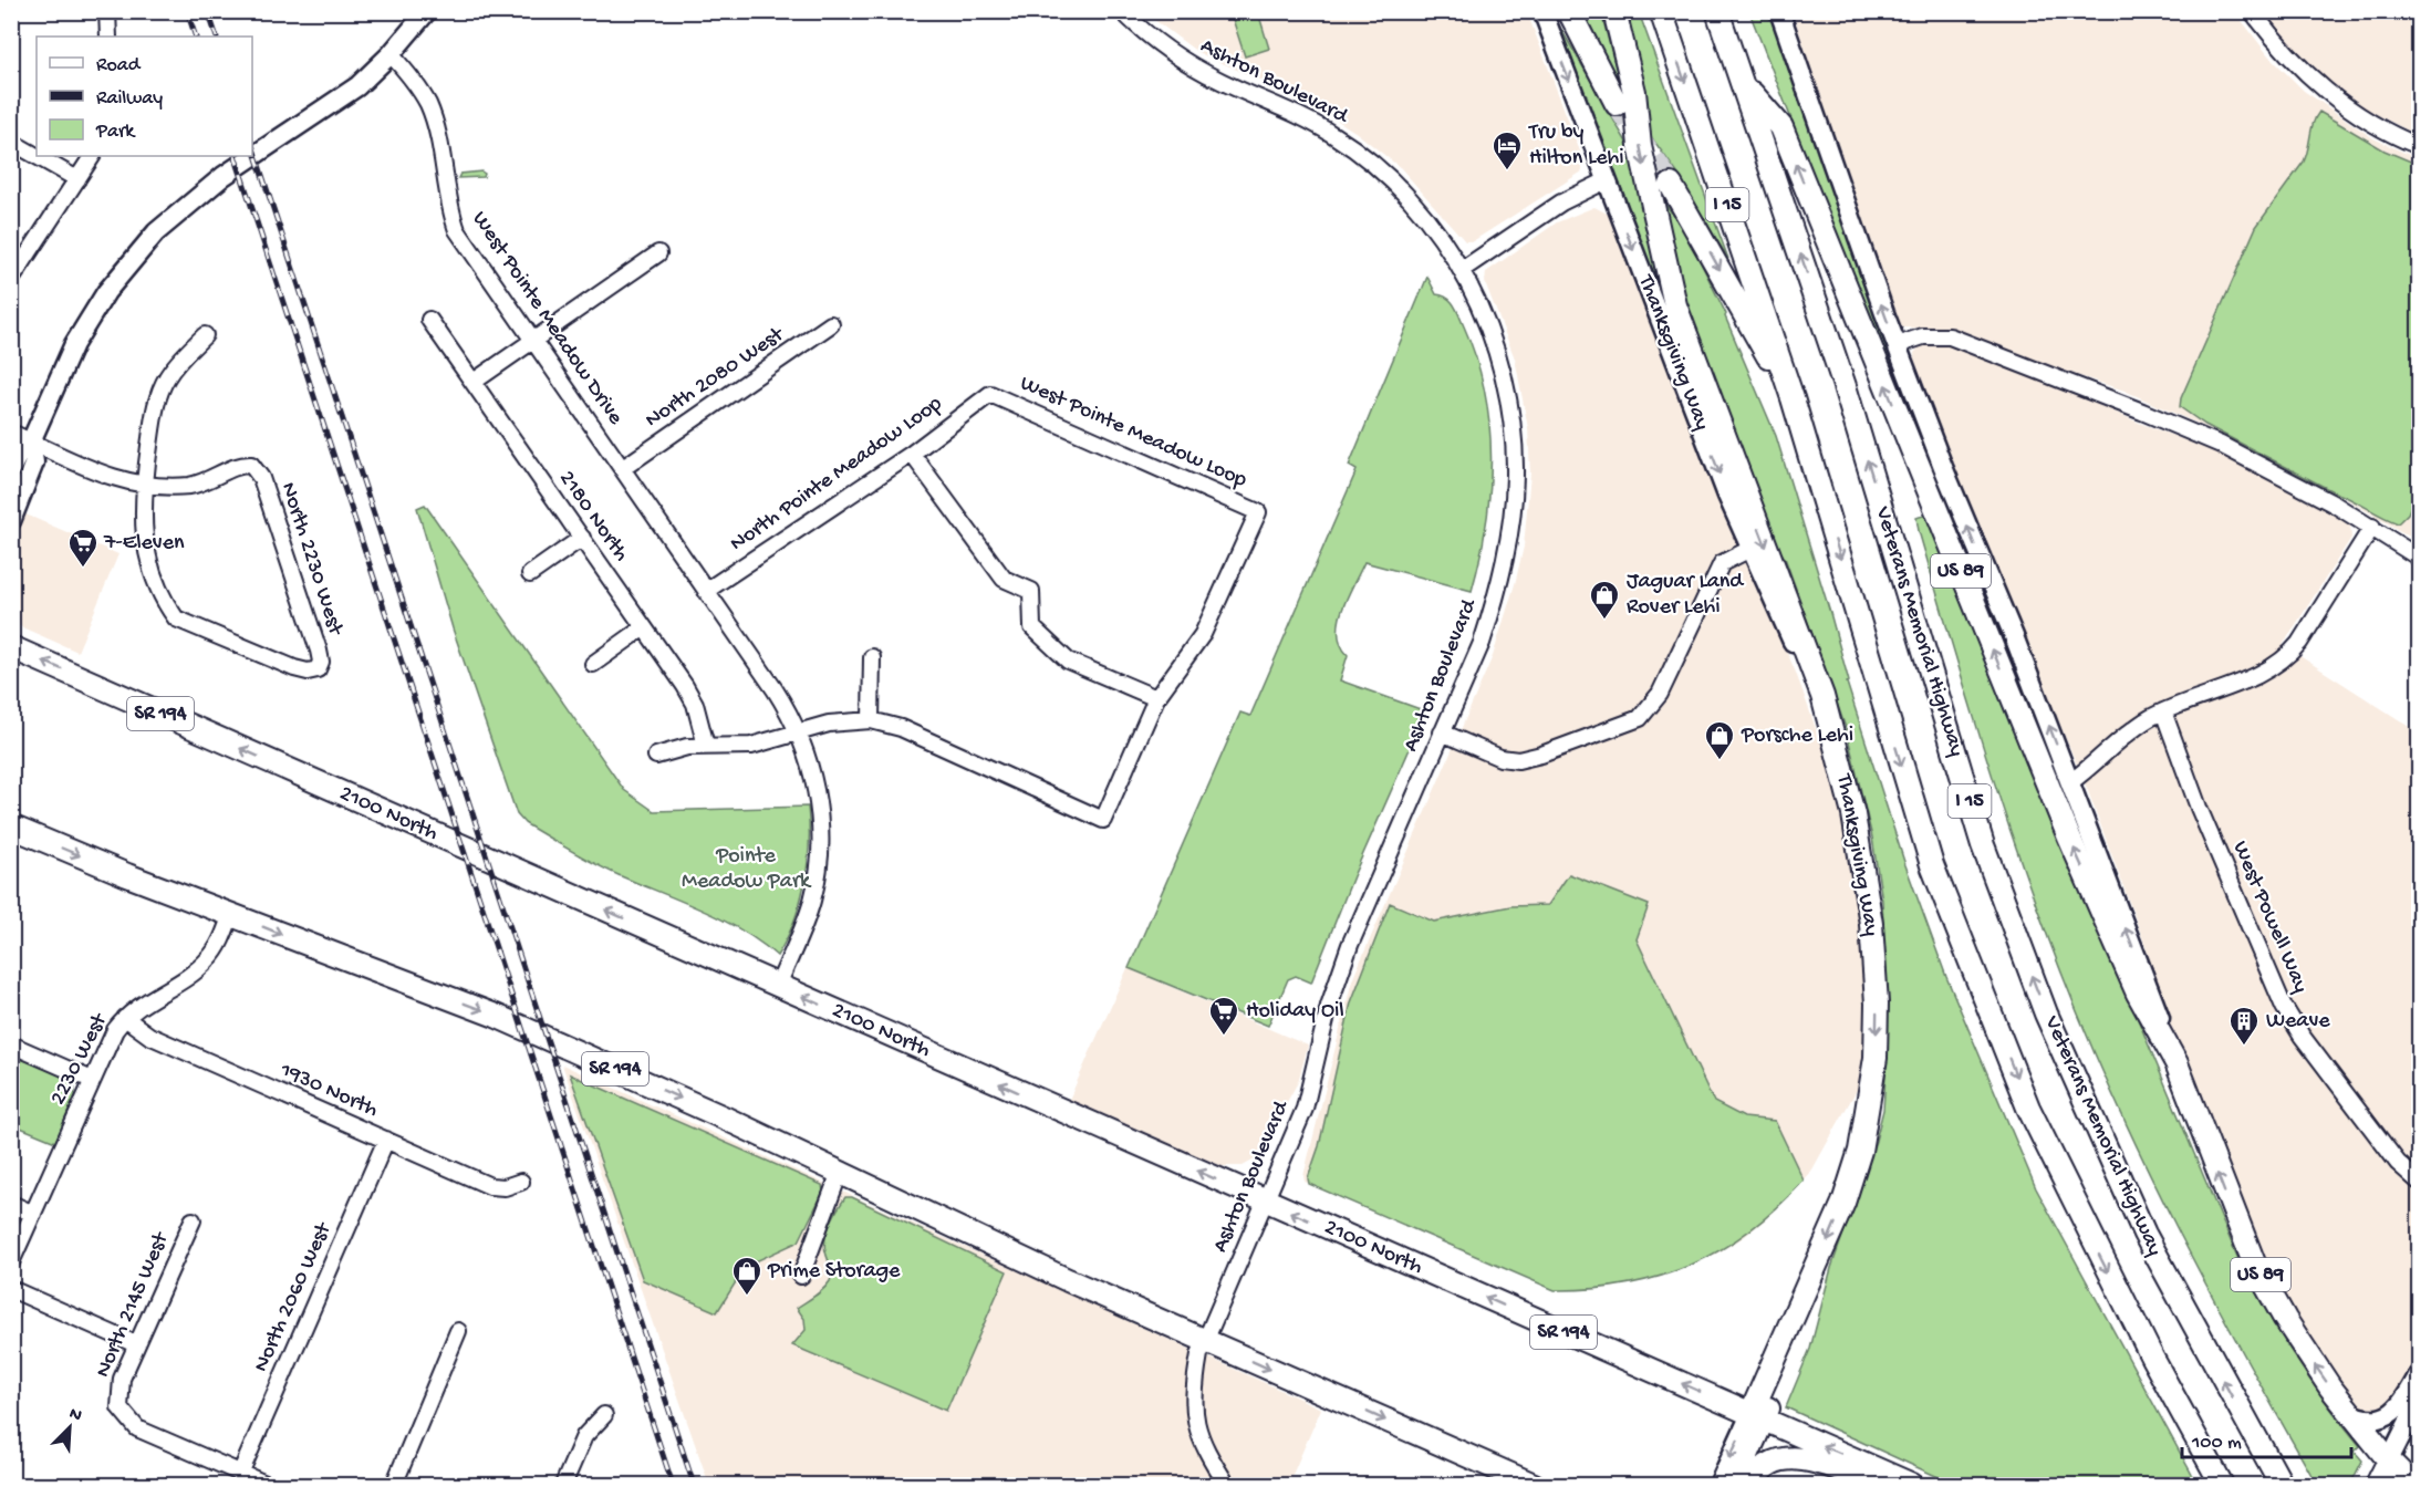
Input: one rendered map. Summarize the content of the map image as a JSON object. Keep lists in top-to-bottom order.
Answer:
{
  "streets": {
    "highway": [
      "I 15",
      "Thanksgiving Way",
      "US 89",
      "Veterans Memorial Highway",
      "SR 194",
      "2100 North"
    ],
    "street": [
      "Ashton Boulevard",
      "West Pointe Meadow Drive",
      "North 2080 West",
      "West Pointe Meadow Loop",
      "North Pointe Meadow Loop",
      "2180 North",
      "North 2230 West",
      "West Powell Way",
      "2230 West",
      "1930 North",
      "North 2060 West",
      "North 2145 West"
    ]
  },
  "crossings": [
    ["Ashton Boulevard", "SR 194"],
    ["Ashton Boulevard", "2100 North"],
    ["West Pointe Meadow Drive", "North 2080 West"],
    ["West Pointe Meadow Drive", "North Pointe Meadow Loop"],
    ["West Pointe Meadow Drive", "2100 North"],
    ["Thanksgiving Way", "2100 North"],
    ["West Pointe Meadow Loop", "North Pointe Meadow Loop"],
    ["US 89", "Veterans Memorial Highway"],
    ["SR 194", "2230 West"],
    ["2230 West", "1930 North"],
    ["1930 North", "North 2060 West"],
    ["North 2060 West", "North 2145 West"]
  ],
  "one_way": ["Thanksgiving Way"],
  "parks": ["Pointe Meadow Park"],
  "places": {
    "hotel": ["Tru by Hilton Lehi"],
    "supermarket": ["7-Eleven", "Holiday Oil"],
    "shop": ["Jaguar Land Rover Lehi", "Porsche Lehi", "Prime Storage"],
    "building": ["Weave"]
  },
  "legend": ["Road", "Railway", "Park"],
  "scale_bar": "100 m",
  "north": "top right"
}
